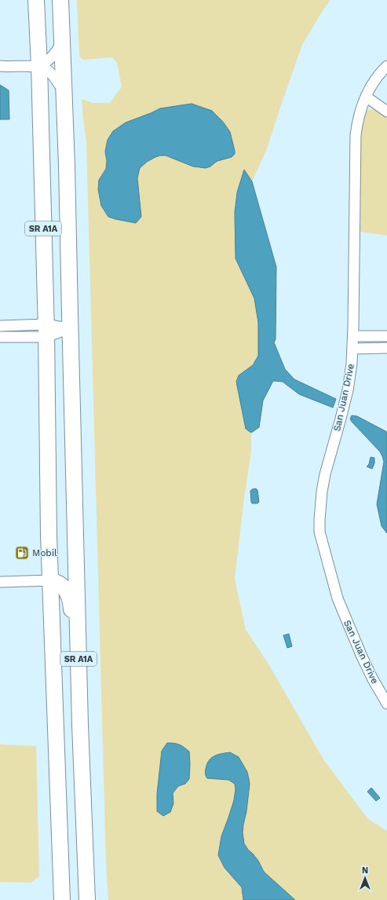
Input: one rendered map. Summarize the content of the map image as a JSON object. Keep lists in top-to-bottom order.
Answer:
{
  "streets": {
    "main road": ["SR A1A"],
    "street": ["San Juan Drive"]
  },
  "places": {
    "fuel station": ["Mobil"]
  },
  "north": "top"
}
